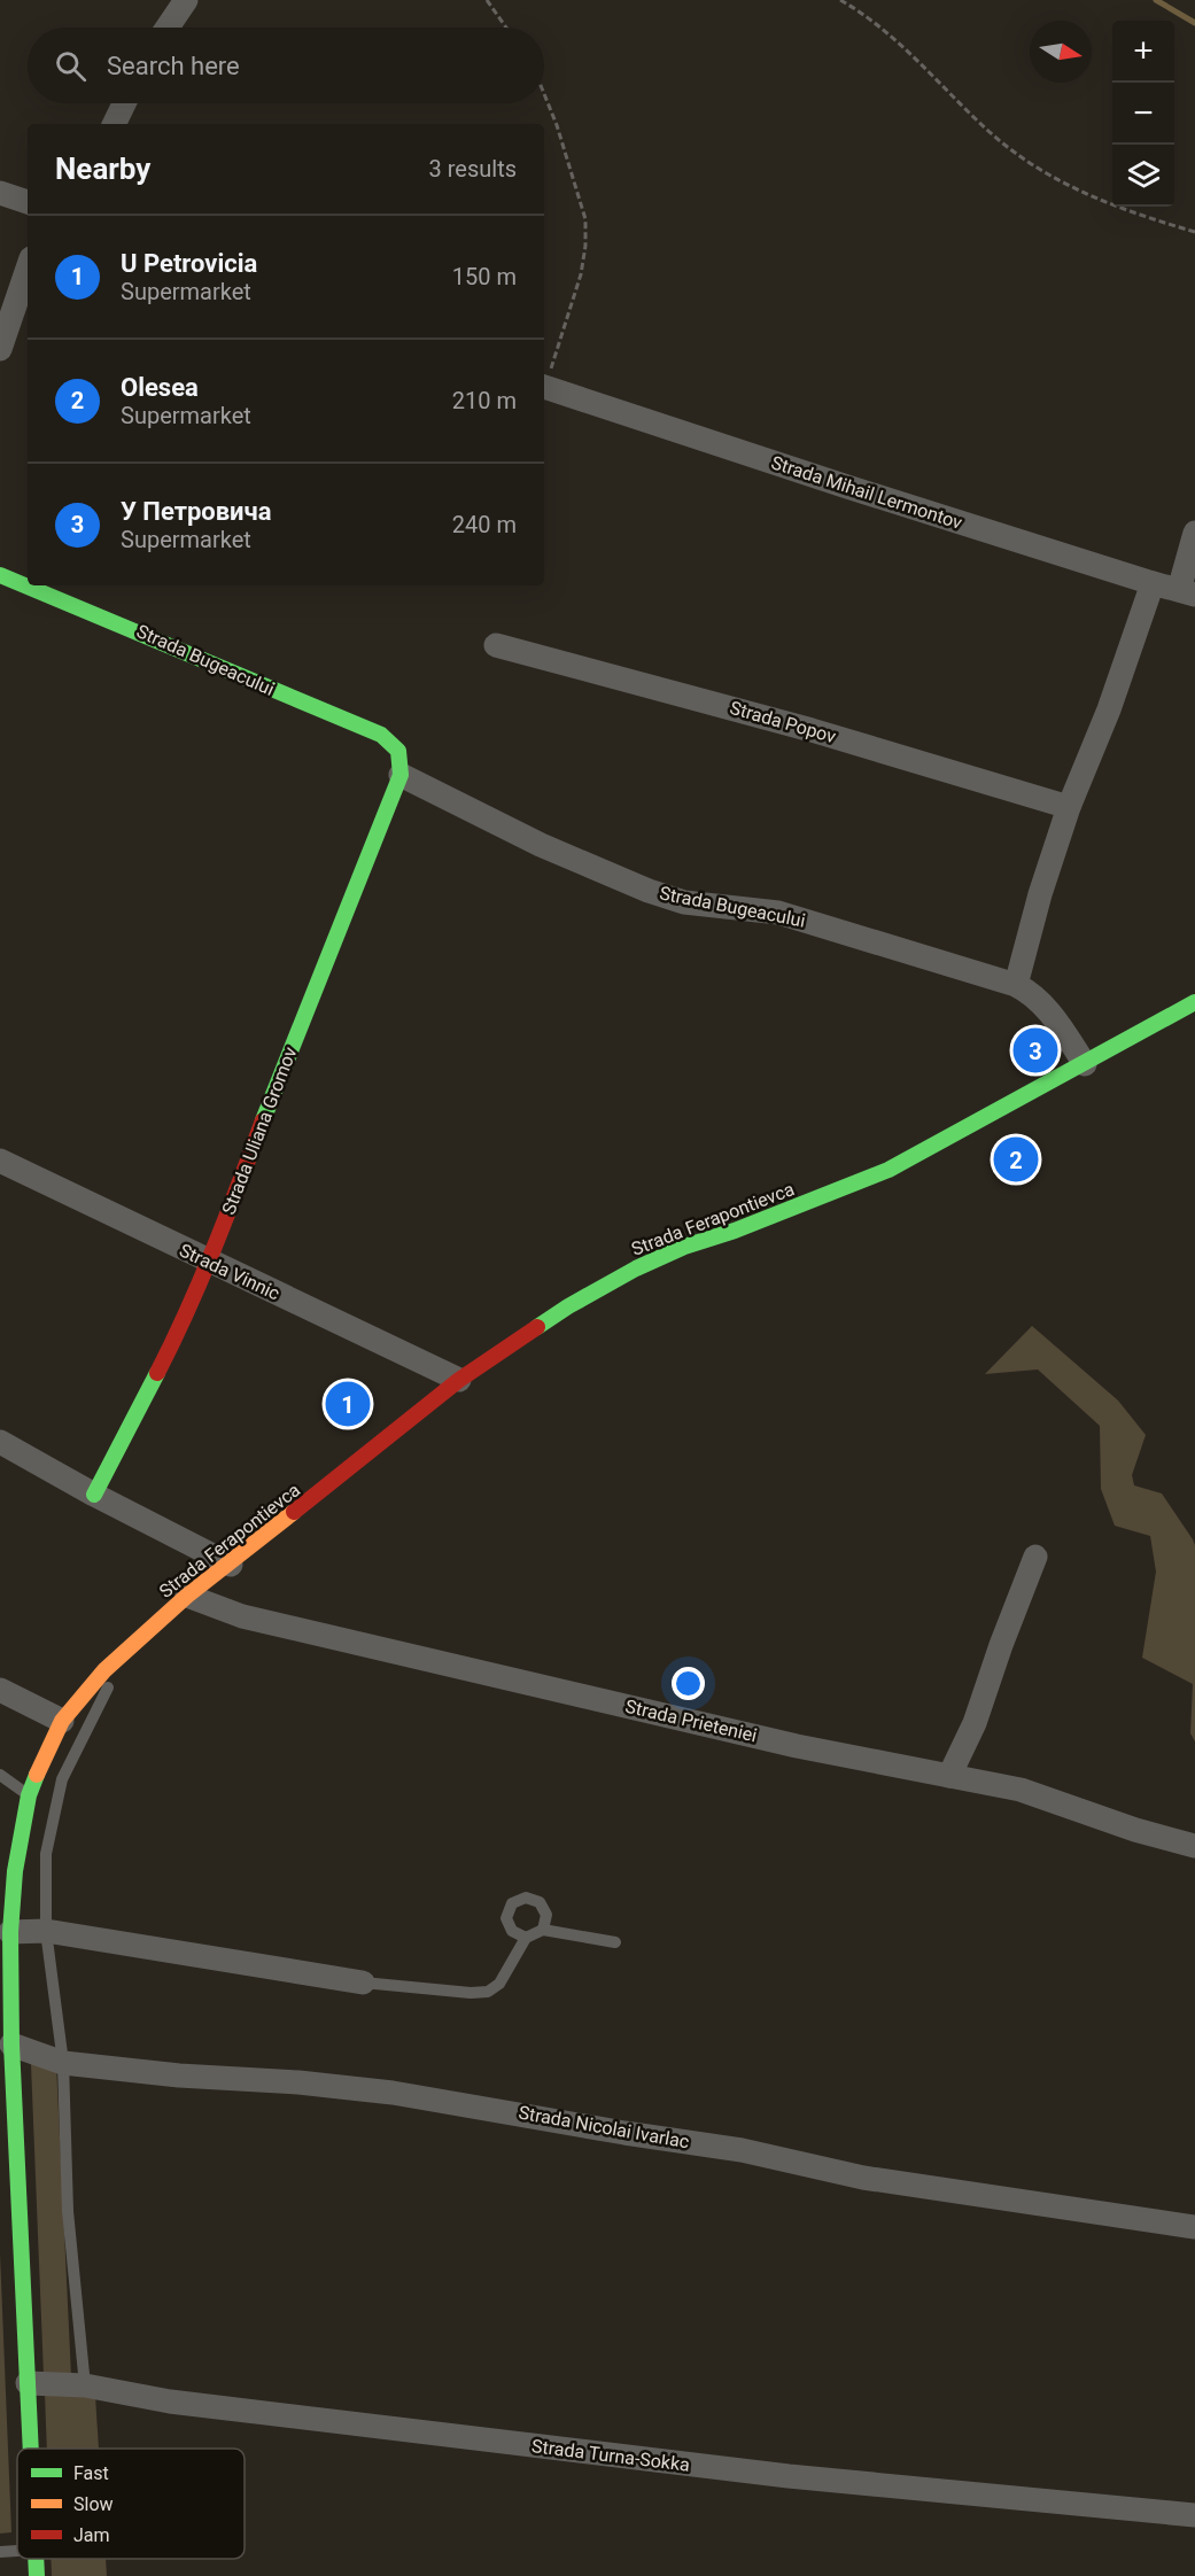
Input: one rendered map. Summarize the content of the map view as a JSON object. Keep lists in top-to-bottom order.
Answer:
{
  "streets": {
    "main road": ["Strada Bugeacului", "Strada Uliana Gromov", "Strada Ferapontievca"],
    "street": [
      "Strada Mihail Lermontov",
      "Strada Popov",
      "Strada Vinnic",
      "Strada Prieteniei",
      "Strada Nicolai Ivarlac",
      "Strada Turna-Sokka"
    ]
  },
  "crossings": [
    ["Strada Bugeacului", "Strada Uliana Gromov"],
    ["Strada Bugeacului", "Strada Ferapontievca"],
    ["Strada Uliana Gromov", "Strada Vinnic"],
    ["Strada Ferapontievca", "Strada Vinnic"],
    ["Strada Ferapontievca", "Strada Prieteniei"],
    ["Strada Ferapontievca", "Strada Nicolai Ivarlac"],
    ["Strada Ferapontievca", "Strada Turna-Sokka"]
  ],
  "legend": ["Fast", "Slow", "Jam"],
  "north": "right",
  "page": {
    "map_buttons": ["+", "−"],
    "search": "Search here",
    "heading": ["Nearby", "3 results"],
    "list": [
      {
        "mark": "1",
        "name": "U Petrovicia",
        "note": "Supermarket",
        "value": "150 m"
      },
      {
        "mark": "2",
        "name": "Olesea",
        "note": "Supermarket",
        "value": "210 m"
      },
      {
        "mark": "3",
        "name": "У Петровича",
        "note": "Supermarket",
        "value": "240 m"
      }
    ],
    "pins": ["3", "2", "1"]
  }
}
